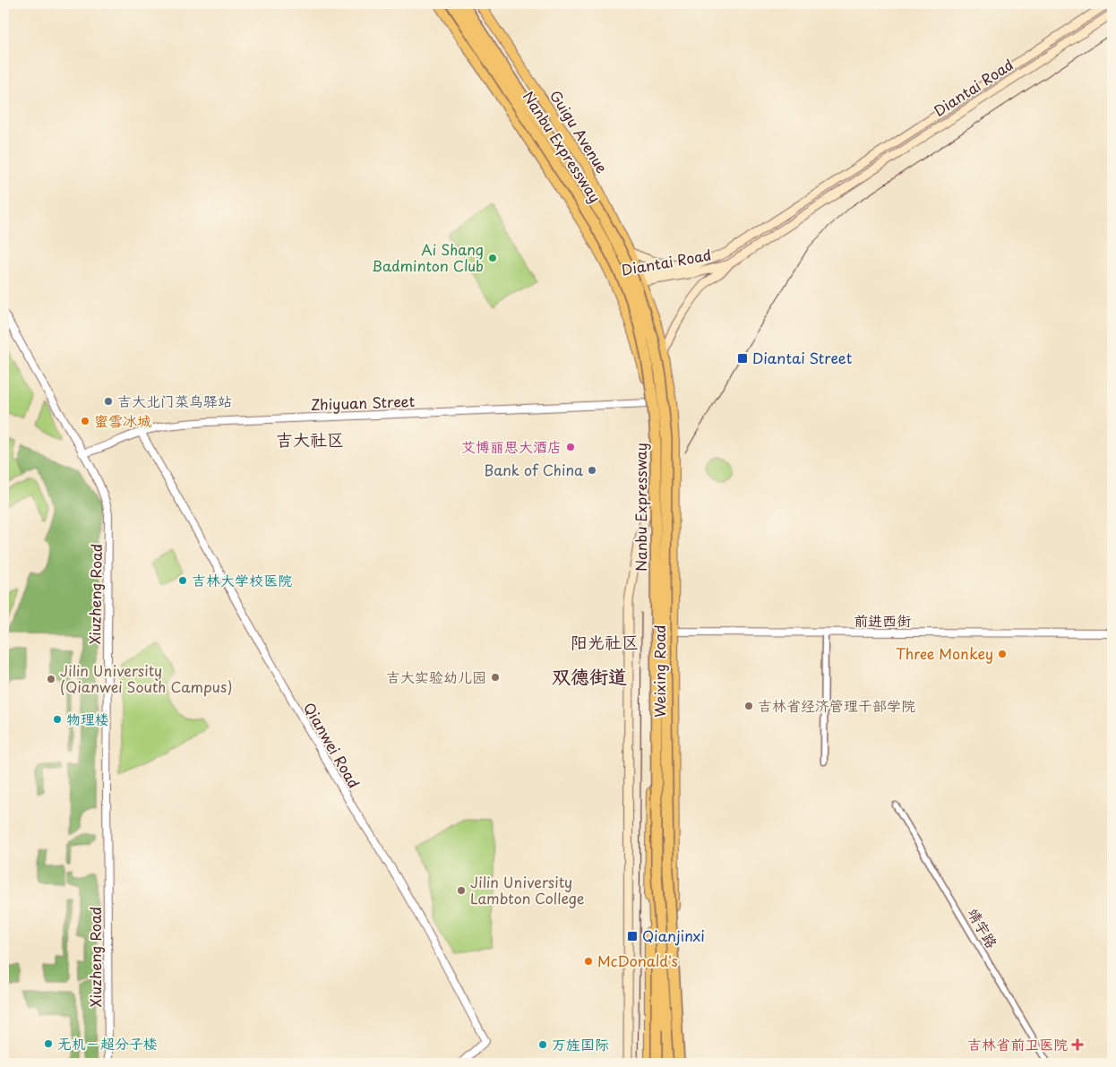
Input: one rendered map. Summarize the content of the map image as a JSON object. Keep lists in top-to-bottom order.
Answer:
{
  "streets": {
    "highway": ["Nanbu Expressway"],
    "main road": ["Diantai Road", "Guigu Avenue", "Weixing Road"],
    "street": [
      "Zhiyuan Street",
      "Xiuzheng Road",
      "前进西街",
      "Qianwei Road",
      "靖宇路"
    ]
  },
  "crossings": [
    ["Diantai Road", "Guigu Avenue"],
    ["Diantai Road", "Weixing Road"],
    ["Guigu Avenue", "Weixing Road"],
    ["Zhiyuan Street", "Xiuzheng Road"],
    ["Zhiyuan Street", "Weixing Road"],
    ["Zhiyuan Street", "Qianwei Road"],
    ["前进西街", "Weixing Road"]
  ],
  "districts": ["吉大社区", "阳光社区", "双德街道"],
  "places": {
    "other": [
      "Ai Shang Badminton Club",
      "吉大北门菜鸟驿站",
      "蜜雪冰城",
      "艾博丽思大酒店",
      "Bank of China",
      "吉林大学校医院",
      "Three Monkey",
      "吉大实验幼儿园",
      "Jilin University (Qianwei South Campus)",
      "吉林省经济管理干部学院",
      "物理楼",
      "Jilin University Lambton College",
      "McDonald's",
      "无机－超分子楼",
      "万旌国际"
    ],
    "transit": ["Diantai Street", "Qianjinxi"],
    "health": ["吉林省前卫医院"]
  }
}
